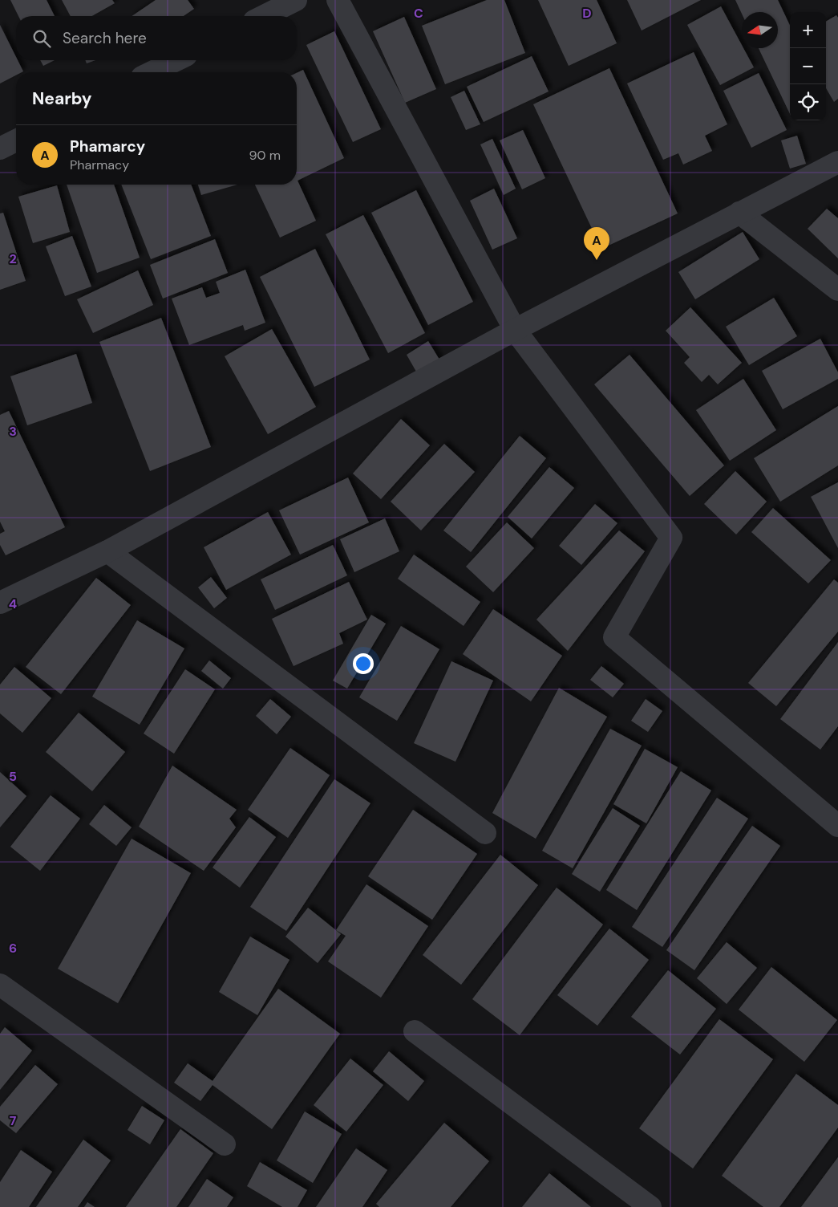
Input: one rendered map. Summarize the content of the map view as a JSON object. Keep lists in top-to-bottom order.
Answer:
{
  "north": "left",
  "page": {
    "map_buttons": ["+", "−"],
    "search": "Search here",
    "heading": "Nearby",
    "list": [
      {
        "mark": "A",
        "name": "Phamarcy",
        "note": "Pharmacy",
        "value": "90 m"
      }
    ],
    "pins": "A"
  },
  "grid": {
    "columns": ["C", "D"],
    "rows": [
      "2",
      "3",
      "4",
      "5",
      "6",
      "7"
    ]
  }
}
